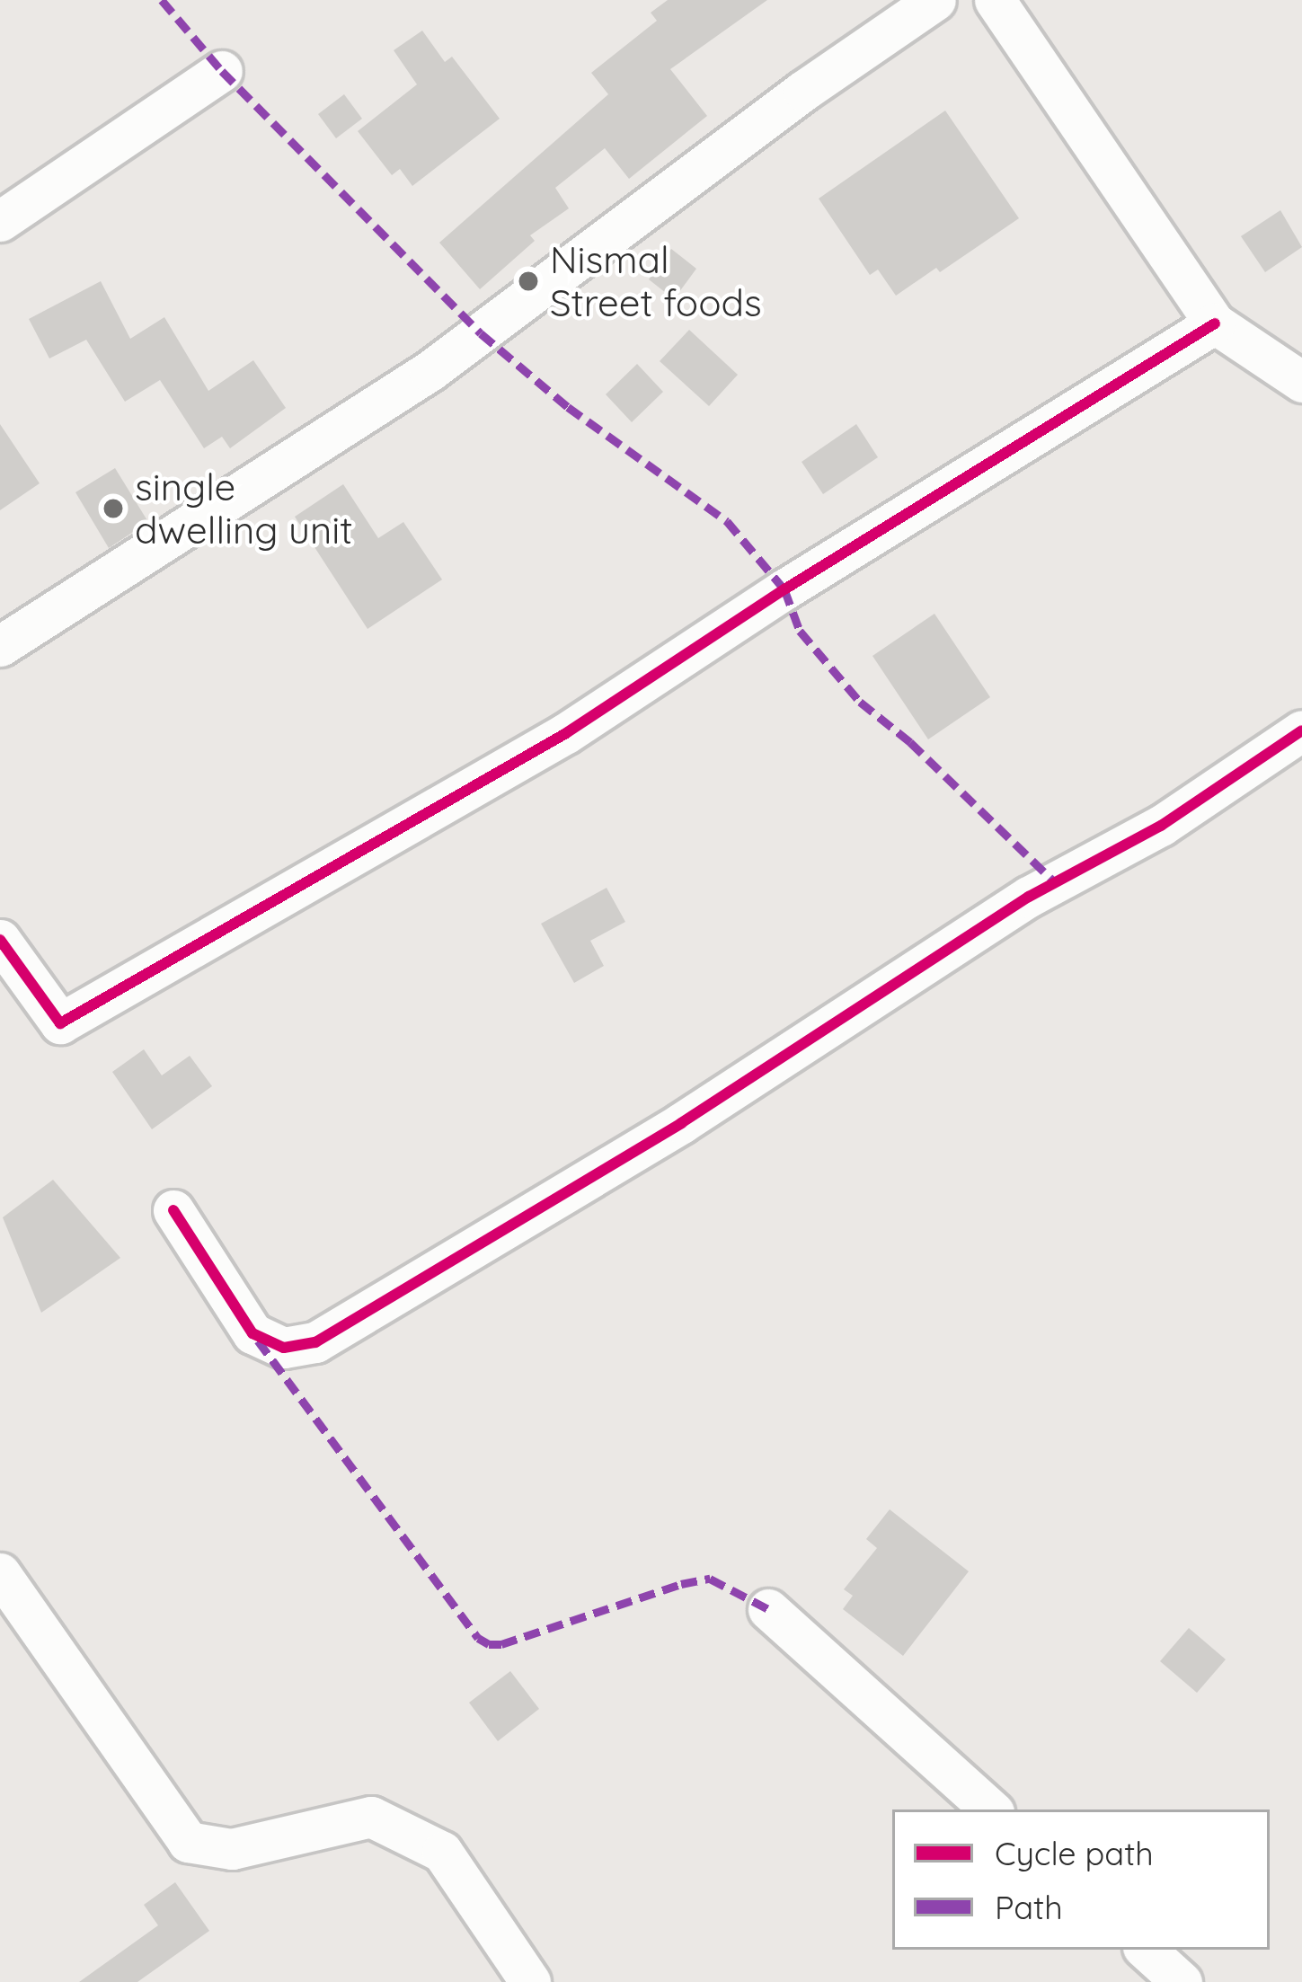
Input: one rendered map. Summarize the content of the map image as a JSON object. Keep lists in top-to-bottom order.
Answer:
{
  "places": ["Nismal Street foods", "single dwelling unit"],
  "legend": ["Cycle path", "Path"]
}
